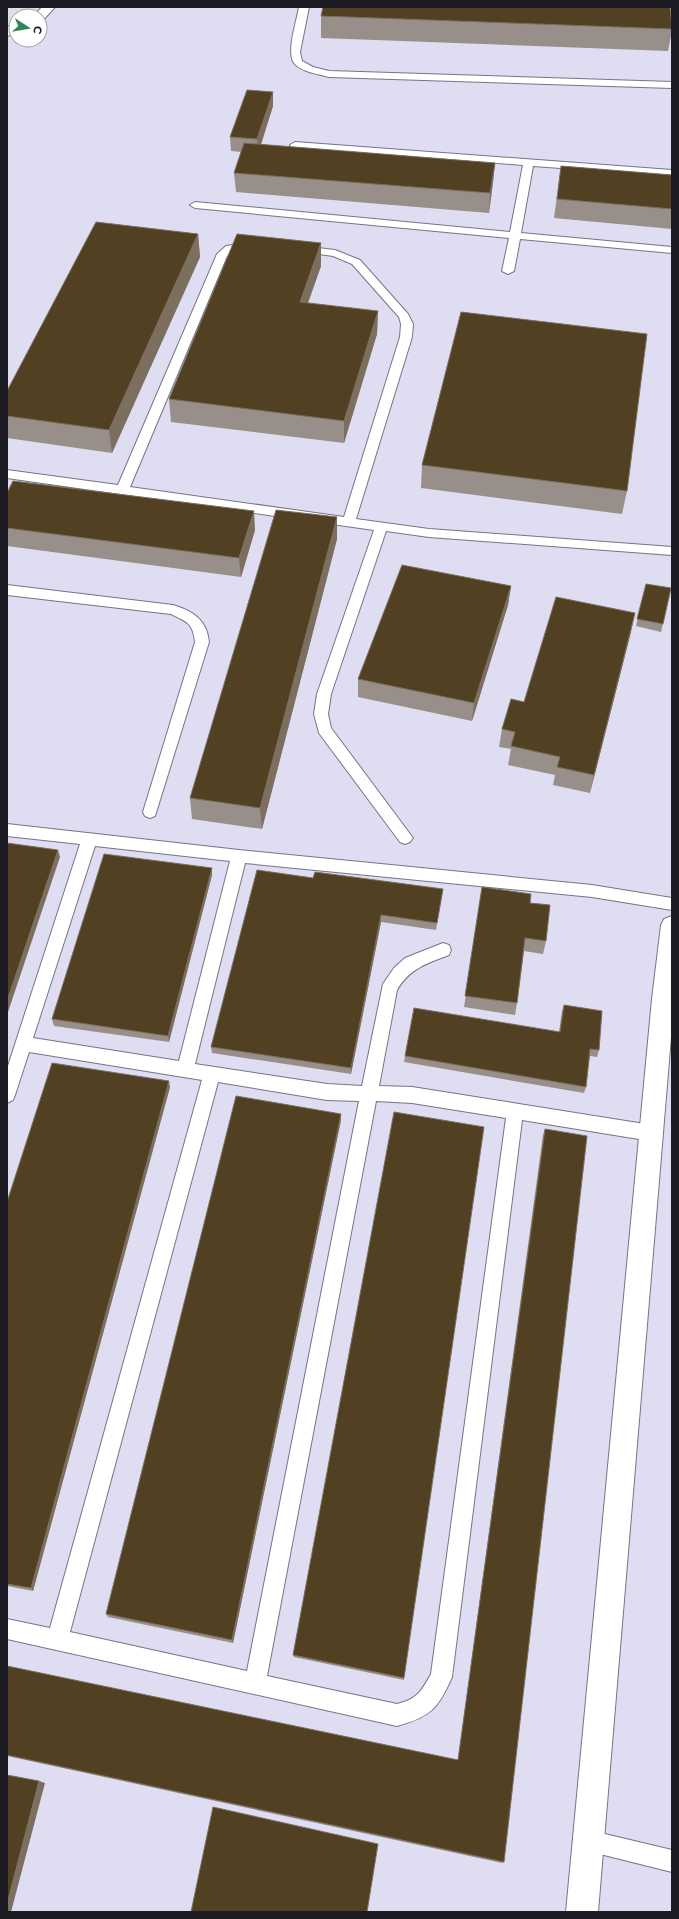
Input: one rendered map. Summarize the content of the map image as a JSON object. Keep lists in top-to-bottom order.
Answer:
{
  "north": "right"
}
